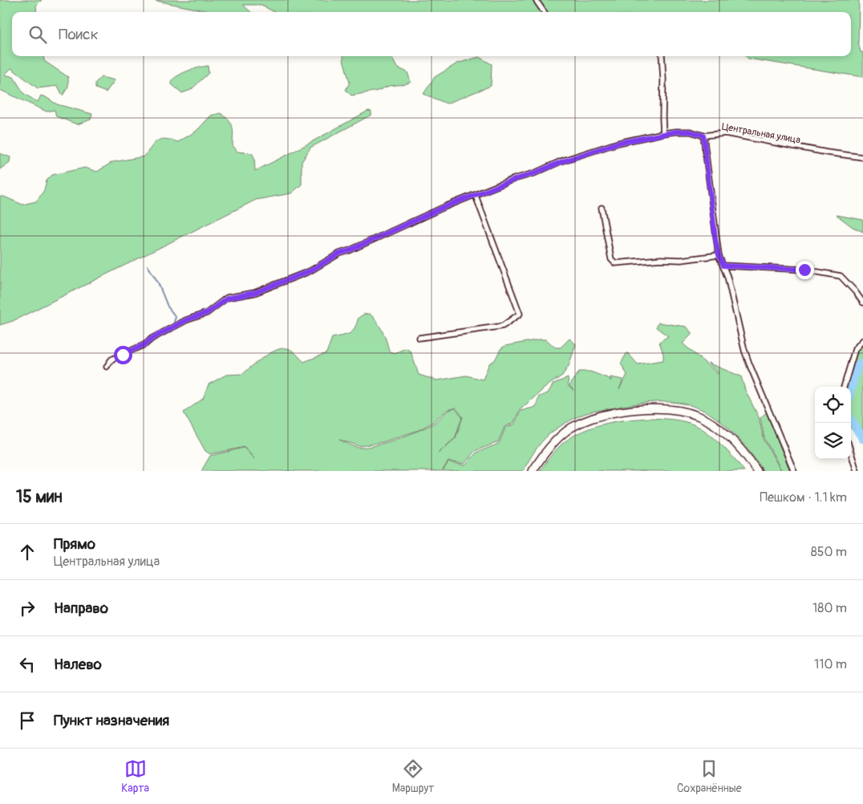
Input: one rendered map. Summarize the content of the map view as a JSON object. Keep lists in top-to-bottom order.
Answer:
{
  "streets": {
    "street": ["Центральная улица"]
  },
  "page": {
    "search": "Поиск",
    "heading": ["15 мин", "Пешком · 1.1 km"],
    "list": [
      ["Прямо", "Центральная улица", "850 m"],
      ["Направо", "180 m"],
      ["Налево", "110 m"],
      "Пункт назначения"
    ],
    "nav": ["Карта", "Маршрут", "Сохранённые"]
  }
}
